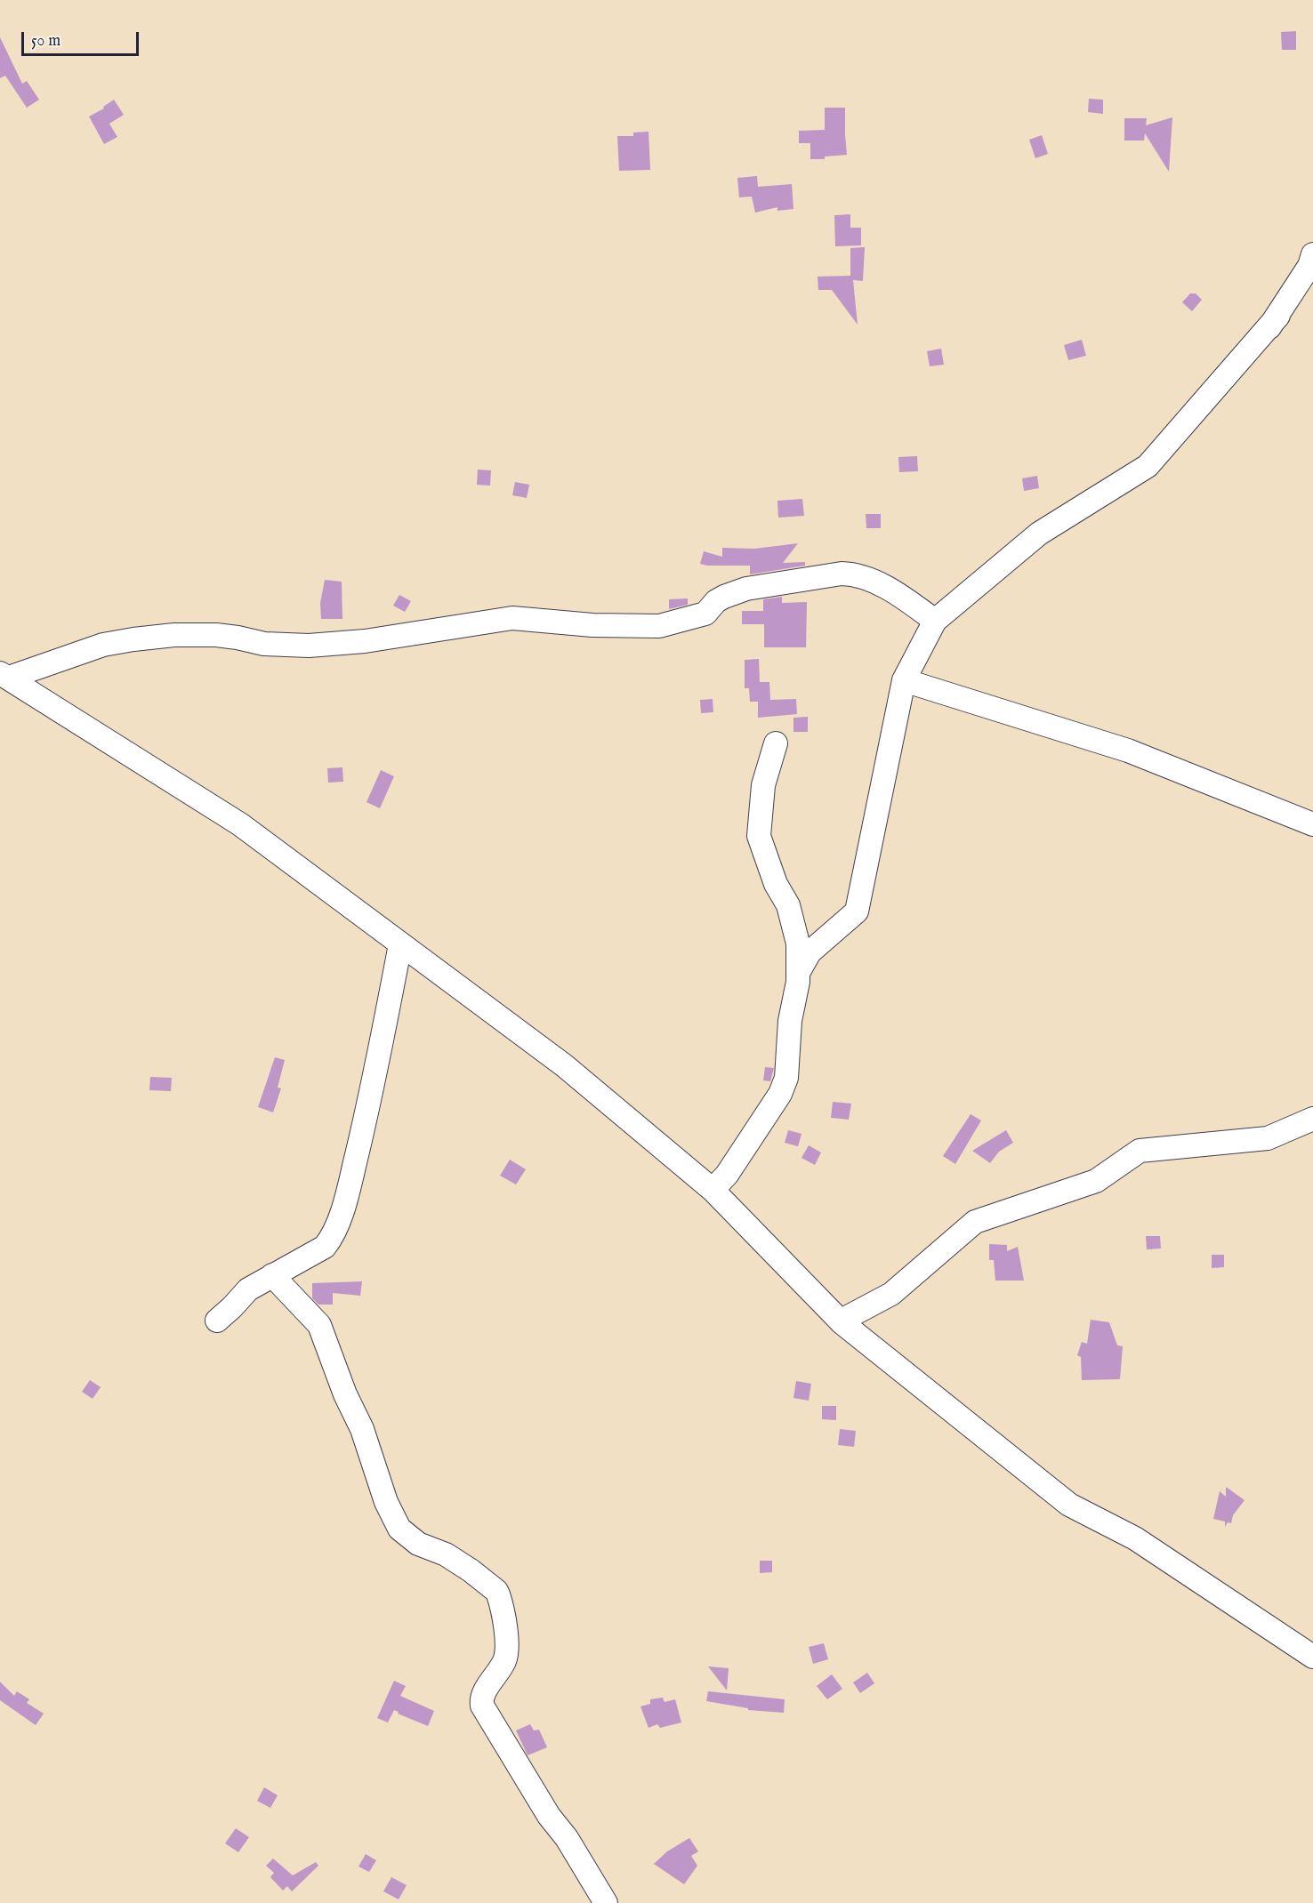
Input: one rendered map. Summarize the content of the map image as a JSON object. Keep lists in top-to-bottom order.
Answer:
{
  "scale_bar": "50 m"
}
